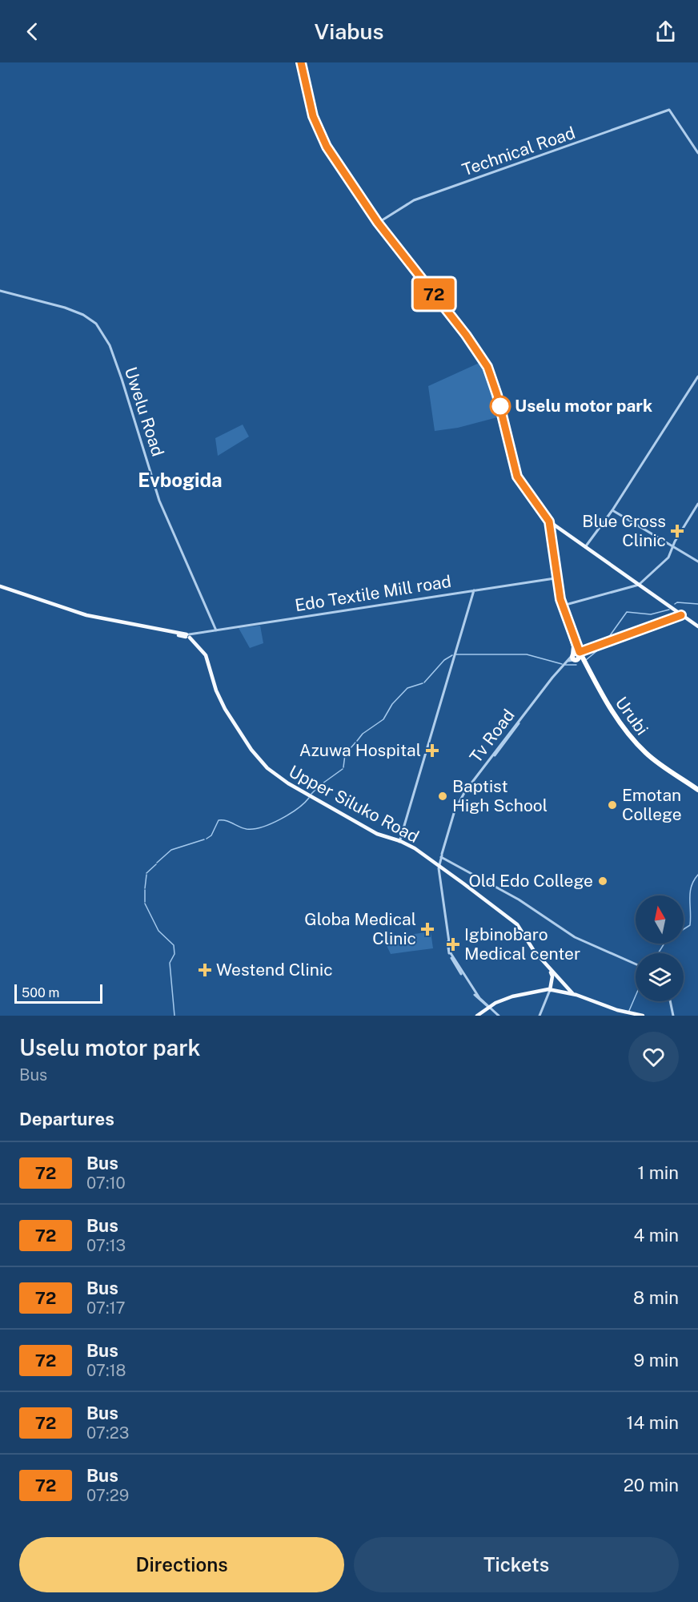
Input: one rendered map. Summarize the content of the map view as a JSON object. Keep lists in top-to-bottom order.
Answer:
{
  "streets": {
    "highway": ["Urubi"],
    "main road": ["Upper Siluko Road"],
    "street": [
      "Technical Road",
      "Uwelu Road",
      "Edo Textile Mill road",
      "Tv Road"
    ]
  },
  "crossings": [
    ["Uwelu Road", "Edo Textile Mill road"],
    ["Edo Textile Mill road", "Upper Siluko Road"],
    ["Urubi", "Tv Road"],
    ["Tv Road", "Upper Siluko Road"]
  ],
  "districts": ["Evbogida"],
  "places": {
    "other": [
      "Uselu motor park",
      "Baptist High School",
      "Emotan College",
      "Old Edo College"
    ],
    "health": [
      "Blue Cross Clinic",
      "Azuwa Hospital",
      "Globa Medical Clinic",
      "Igbinobaro Medical center",
      "Westend Clinic"
    ]
  },
  "lines": ["bus line 72"],
  "scale_bar": "500 m",
  "north": "top",
  "page": {
    "header": "Viabus",
    "on_map": "72",
    "scale": "500 m",
    "heading": [
      ["Uselu motor park", "Bus"],
      "Departures"
    ],
    "list": [
      {
        "mark": "72",
        "name": "Bus",
        "note": "07:10",
        "value": "1 min"
      },
      {
        "mark": "72",
        "name": "Bus",
        "note": "07:13",
        "value": "4 min"
      },
      {
        "mark": "72",
        "name": "Bus",
        "note": "07:17",
        "value": "8 min"
      },
      {
        "mark": "72",
        "name": "Bus",
        "note": "07:18",
        "value": "9 min"
      },
      {
        "mark": "72",
        "name": "Bus",
        "note": "07:23",
        "value": "14 min"
      },
      {
        "mark": "72",
        "name": "Bus",
        "note": "07:29",
        "value": "20 min"
      }
    ],
    "buttons": ["Directions", "Tickets"]
  }
}
